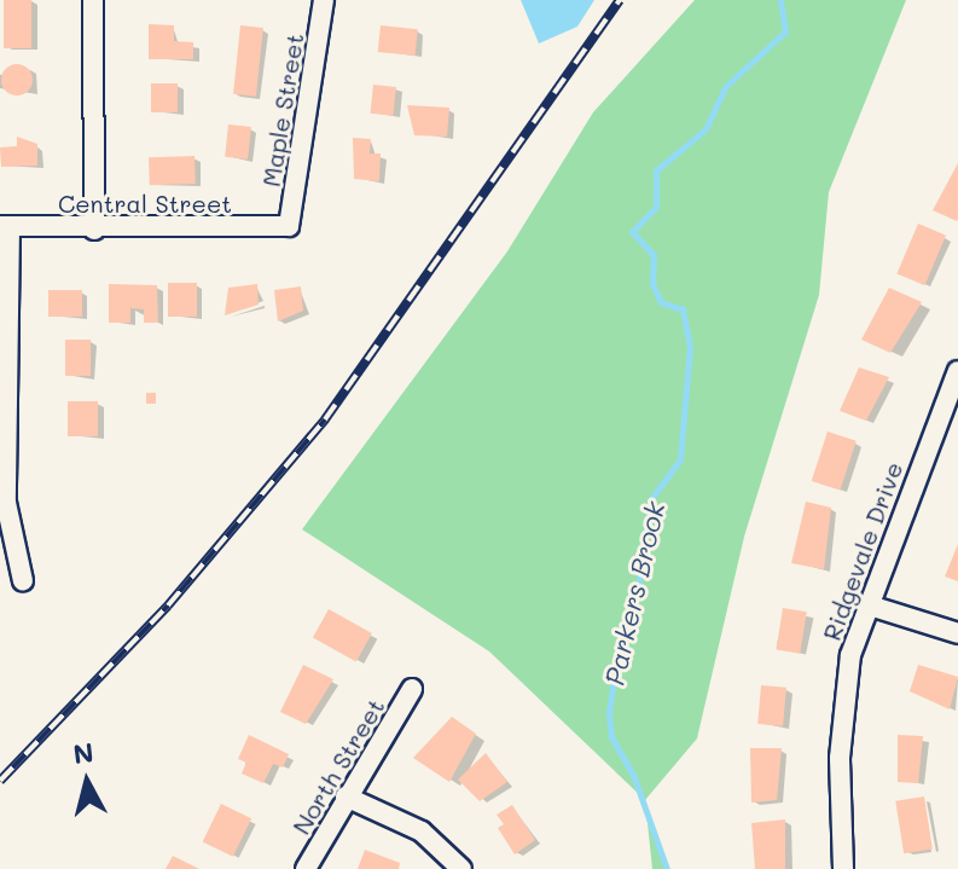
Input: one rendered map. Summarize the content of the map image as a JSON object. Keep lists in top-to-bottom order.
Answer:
{
  "streets": {
    "street": [
      "Maple Street",
      "Central Street",
      "Ridgevale Drive",
      "North Street"
    ]
  },
  "crossings": [
    ["Maple Street", "Central Street"]
  ],
  "water": ["Parkers Brook"],
  "north": "top"
}
